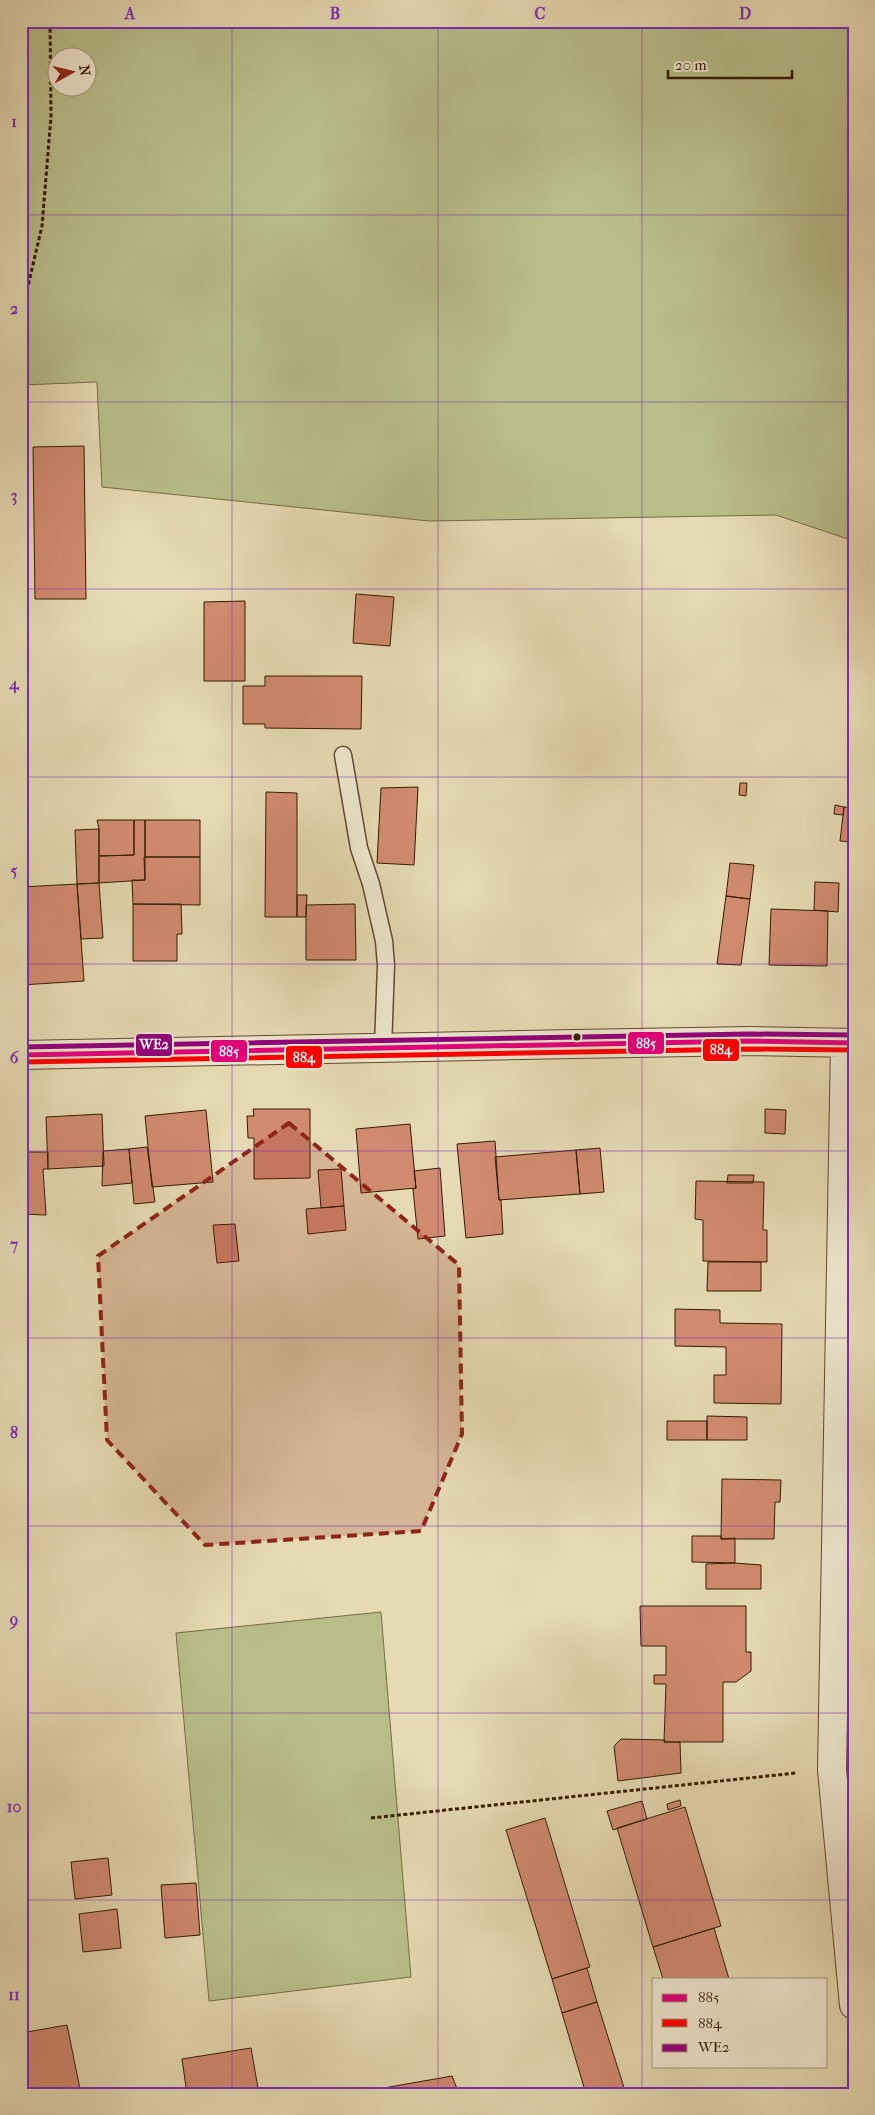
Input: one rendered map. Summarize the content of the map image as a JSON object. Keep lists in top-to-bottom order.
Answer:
{
  "lines": ["transit line WE2", "transit line 885", "transit line 884"],
  "legend": ["885", "884", "WE2"],
  "scale_bar": "20 m",
  "north": "right",
  "grid": {
    "columns": [
      "A",
      "B",
      "C",
      "D"
    ],
    "rows": [
      "1",
      "2",
      "3",
      "4",
      "5",
      "6",
      "7",
      "8",
      "9",
      "10",
      "11"
    ]
  }
}
